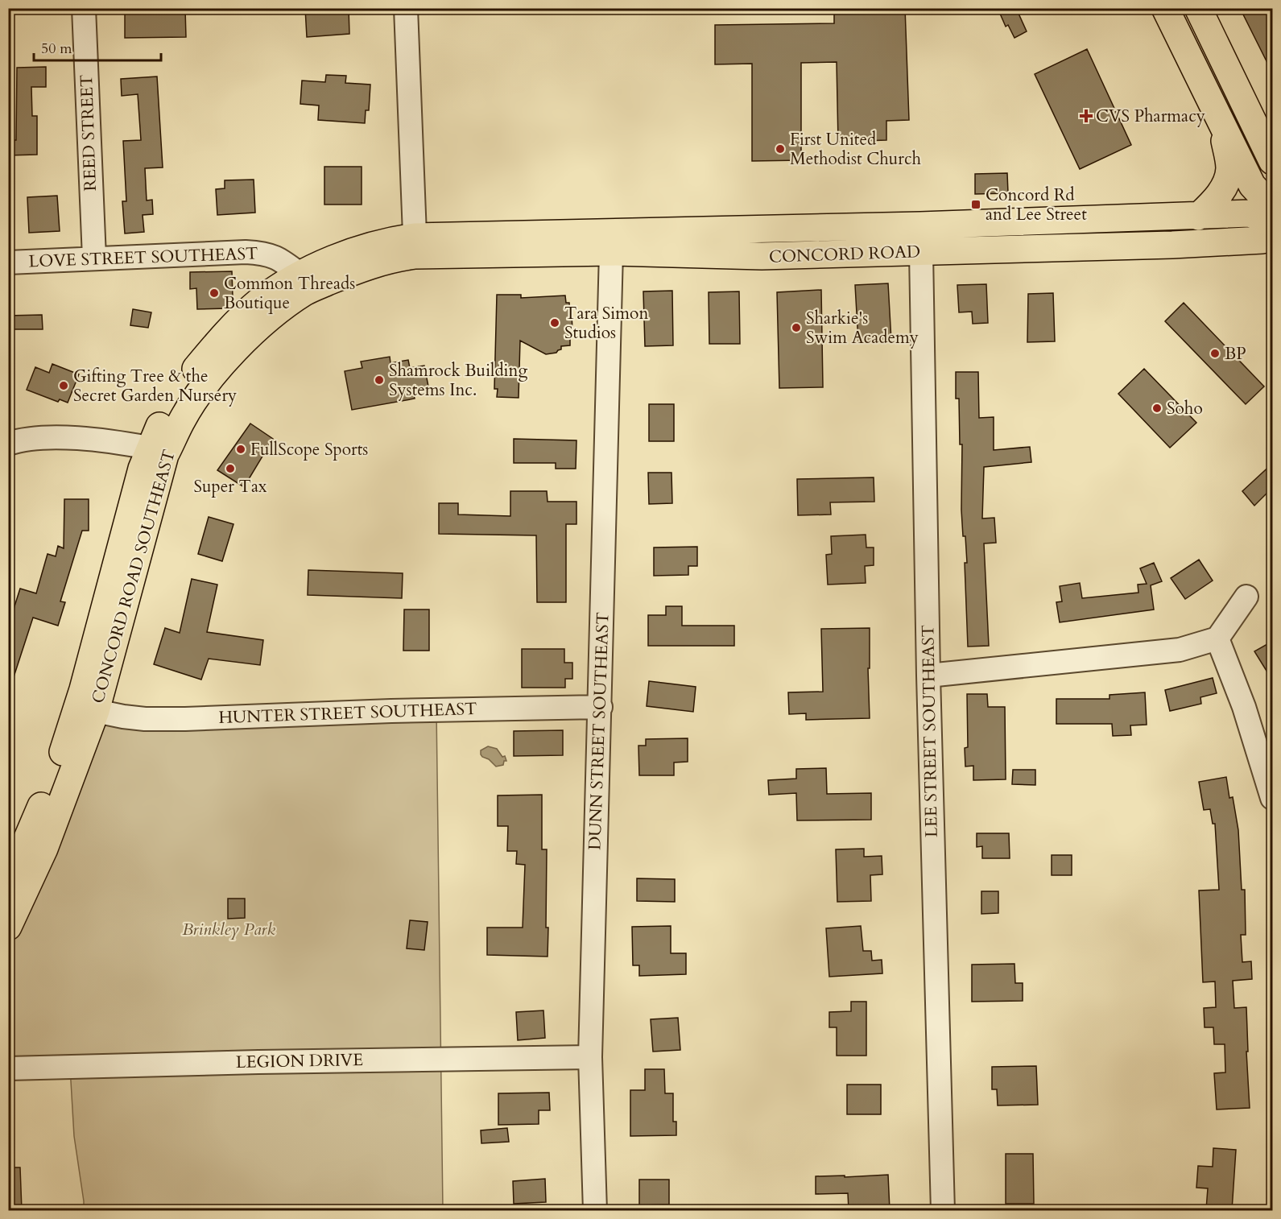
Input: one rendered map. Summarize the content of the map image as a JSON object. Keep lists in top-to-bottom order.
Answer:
{
  "streets": {
    "main road": ["CONCORD ROAD", "CONCORD ROAD SOUTHEAST"],
    "street": [
      "REED STREET",
      "LOVE STREET SOUTHEAST",
      "HUNTER STREET SOUTHEAST",
      "DUNN STREET SOUTHEAST",
      "LEE STREET SOUTHEAST",
      "LEGION DRIVE"
    ]
  },
  "crossings": [
    ["REED STREET", "LOVE STREET SOUTHEAST"],
    ["CONCORD ROAD", "CONCORD ROAD SOUTHEAST"],
    ["CONCORD ROAD", "DUNN STREET SOUTHEAST"],
    ["CONCORD ROAD", "LEE STREET SOUTHEAST"],
    ["LOVE STREET SOUTHEAST", "CONCORD ROAD SOUTHEAST"],
    ["CONCORD ROAD SOUTHEAST", "HUNTER STREET SOUTHEAST"],
    ["HUNTER STREET SOUTHEAST", "DUNN STREET SOUTHEAST"],
    ["DUNN STREET SOUTHEAST", "LEGION DRIVE"]
  ],
  "parks": ["Brinkley Park"],
  "places": {
    "health": ["CVS Pharmacy"],
    "other": [
      "First United Methodist Church",
      "Common Threads Boutique",
      "Tara Simon Studios",
      "Sharkie's Swim Academy",
      "BP",
      "Shamrock Building Systems Inc.",
      "Gifting Tree & the Secret Garden Nursery",
      "Soho",
      "FullScope Sports",
      "Super Tax"
    ],
    "transit": ["Concord Rd and Lee Street"]
  },
  "scale_bar": "50 m"
}
